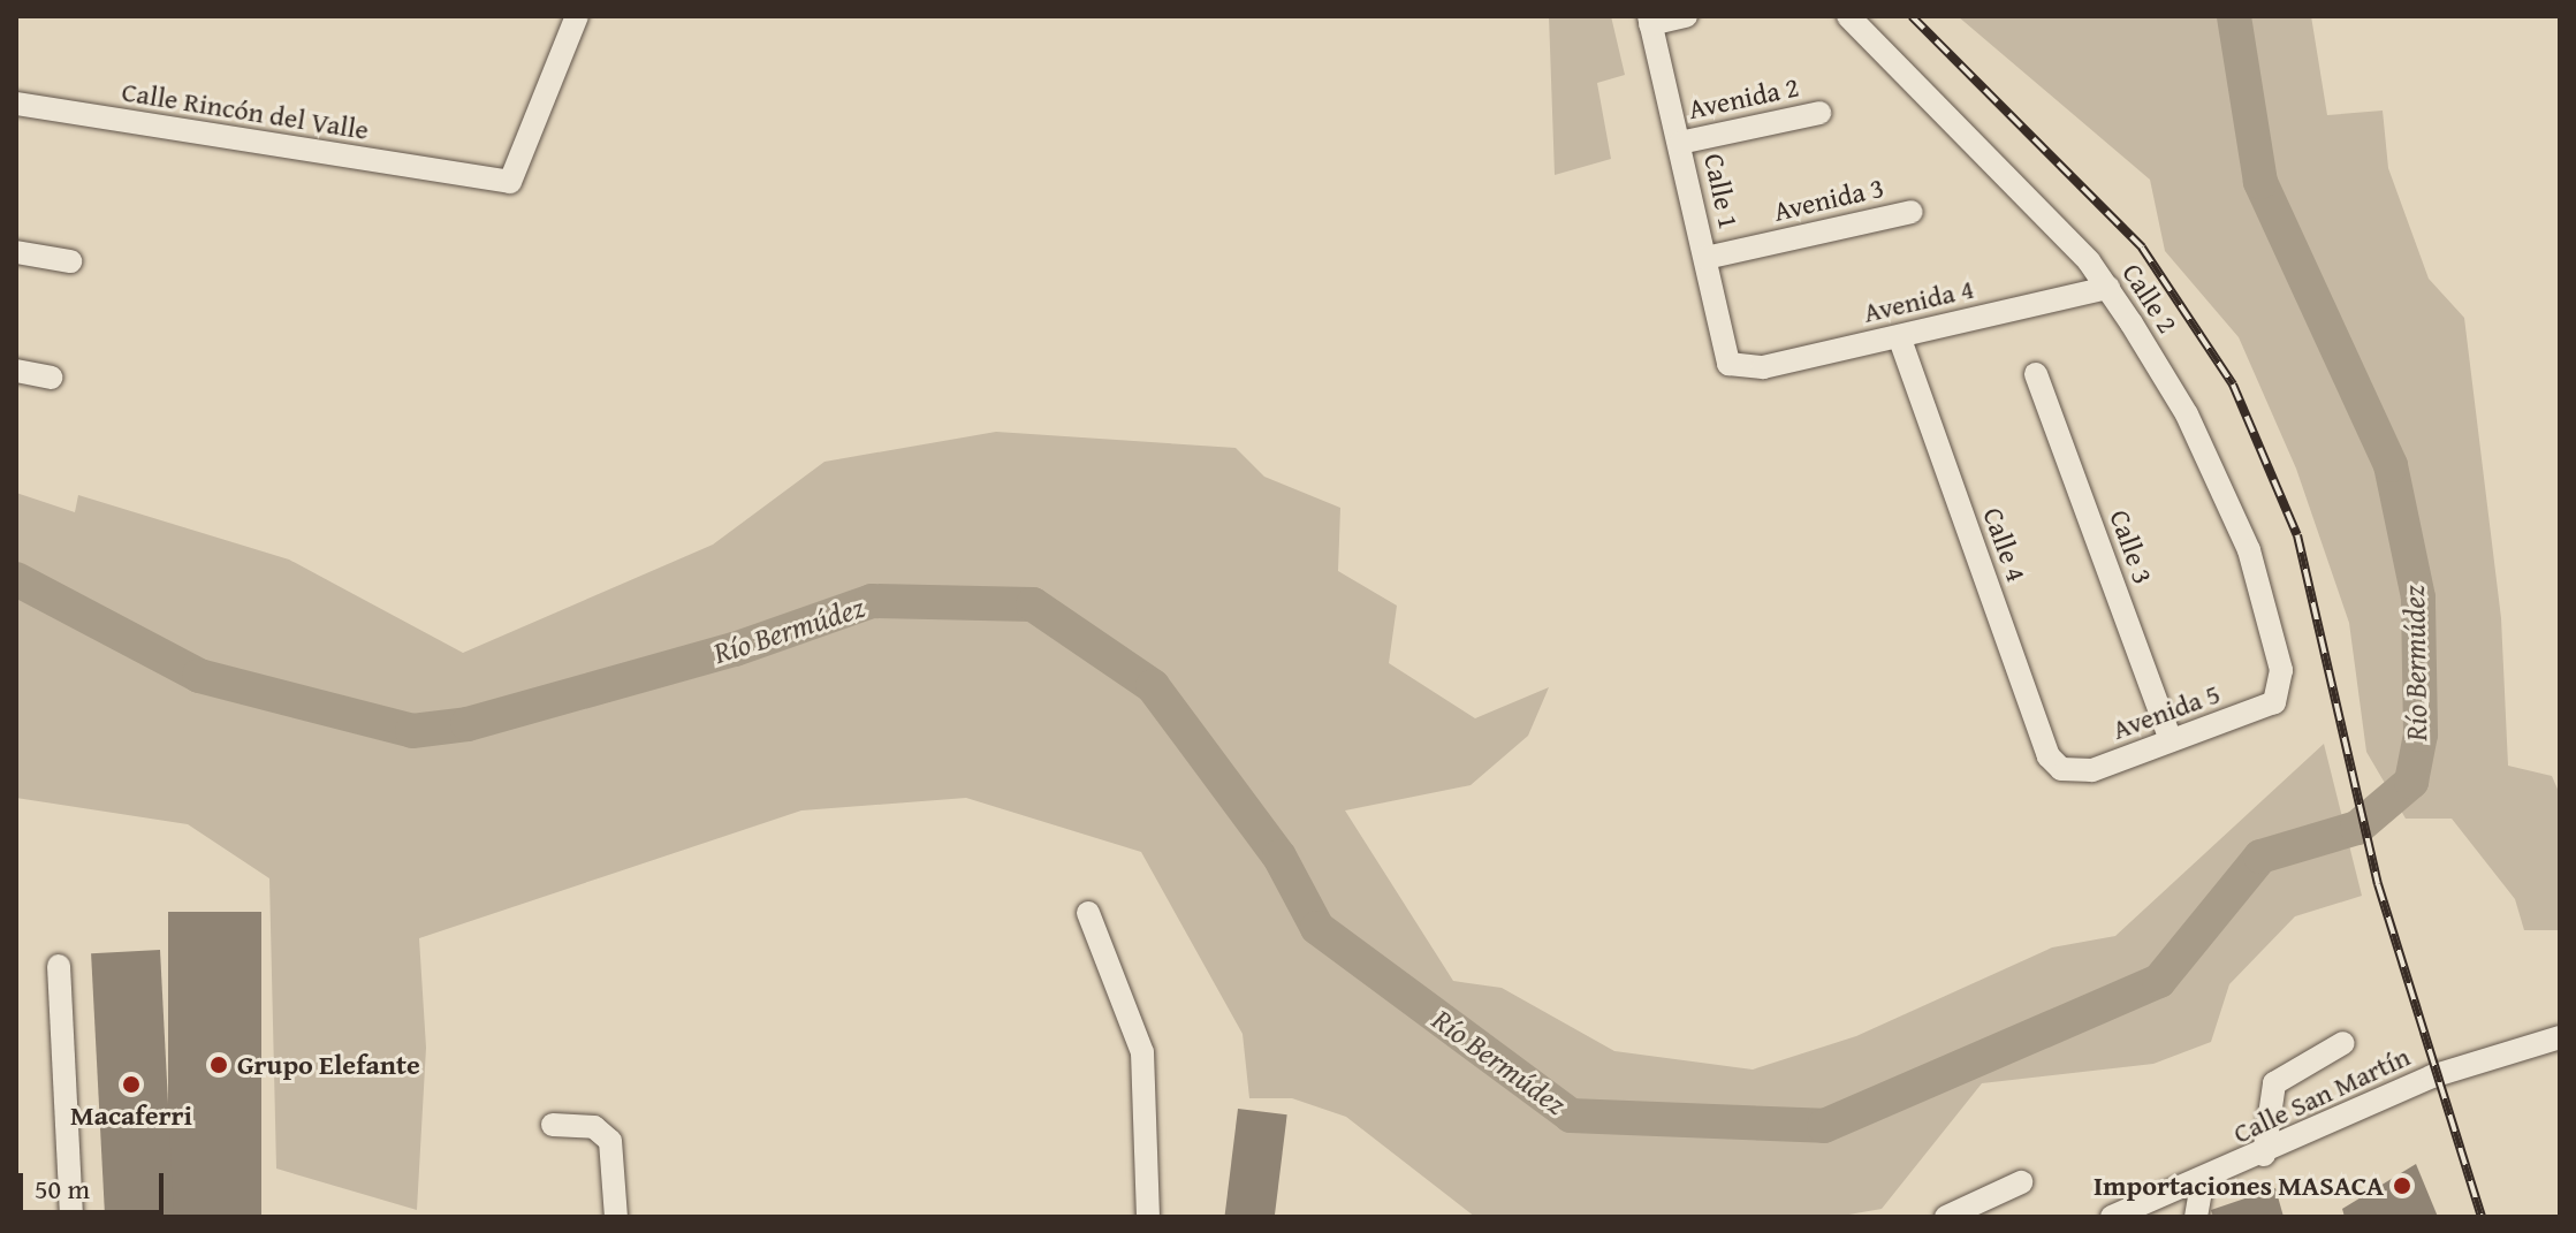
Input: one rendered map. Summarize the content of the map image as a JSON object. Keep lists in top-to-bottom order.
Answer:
{
  "streets": {
    "street": [
      "Avenida 2",
      "Calle Rincón del Valle",
      "Calle 1",
      "Avenida 3",
      "Calle 2",
      "Avenida 4",
      "Calle 4",
      "Calle 3",
      "Avenida 5",
      "Calle San Martín"
    ]
  },
  "crossings": [
    ["Avenida 2", "Calle 1"],
    ["Calle 1", "Avenida 3"],
    ["Calle 1", "Avenida 4"],
    ["Calle 2", "Avenida 4"],
    ["Calle 2", "Avenida 5"],
    ["Avenida 4", "Calle 4"],
    ["Calle 4", "Avenida 5"],
    ["Calle 3", "Avenida 5"]
  ],
  "water": ["Río Bermúdez"],
  "places": ["Grupo Elefante", "Macaferri", "Importaciones MASACA"],
  "scale_bar": "50 m"
}
